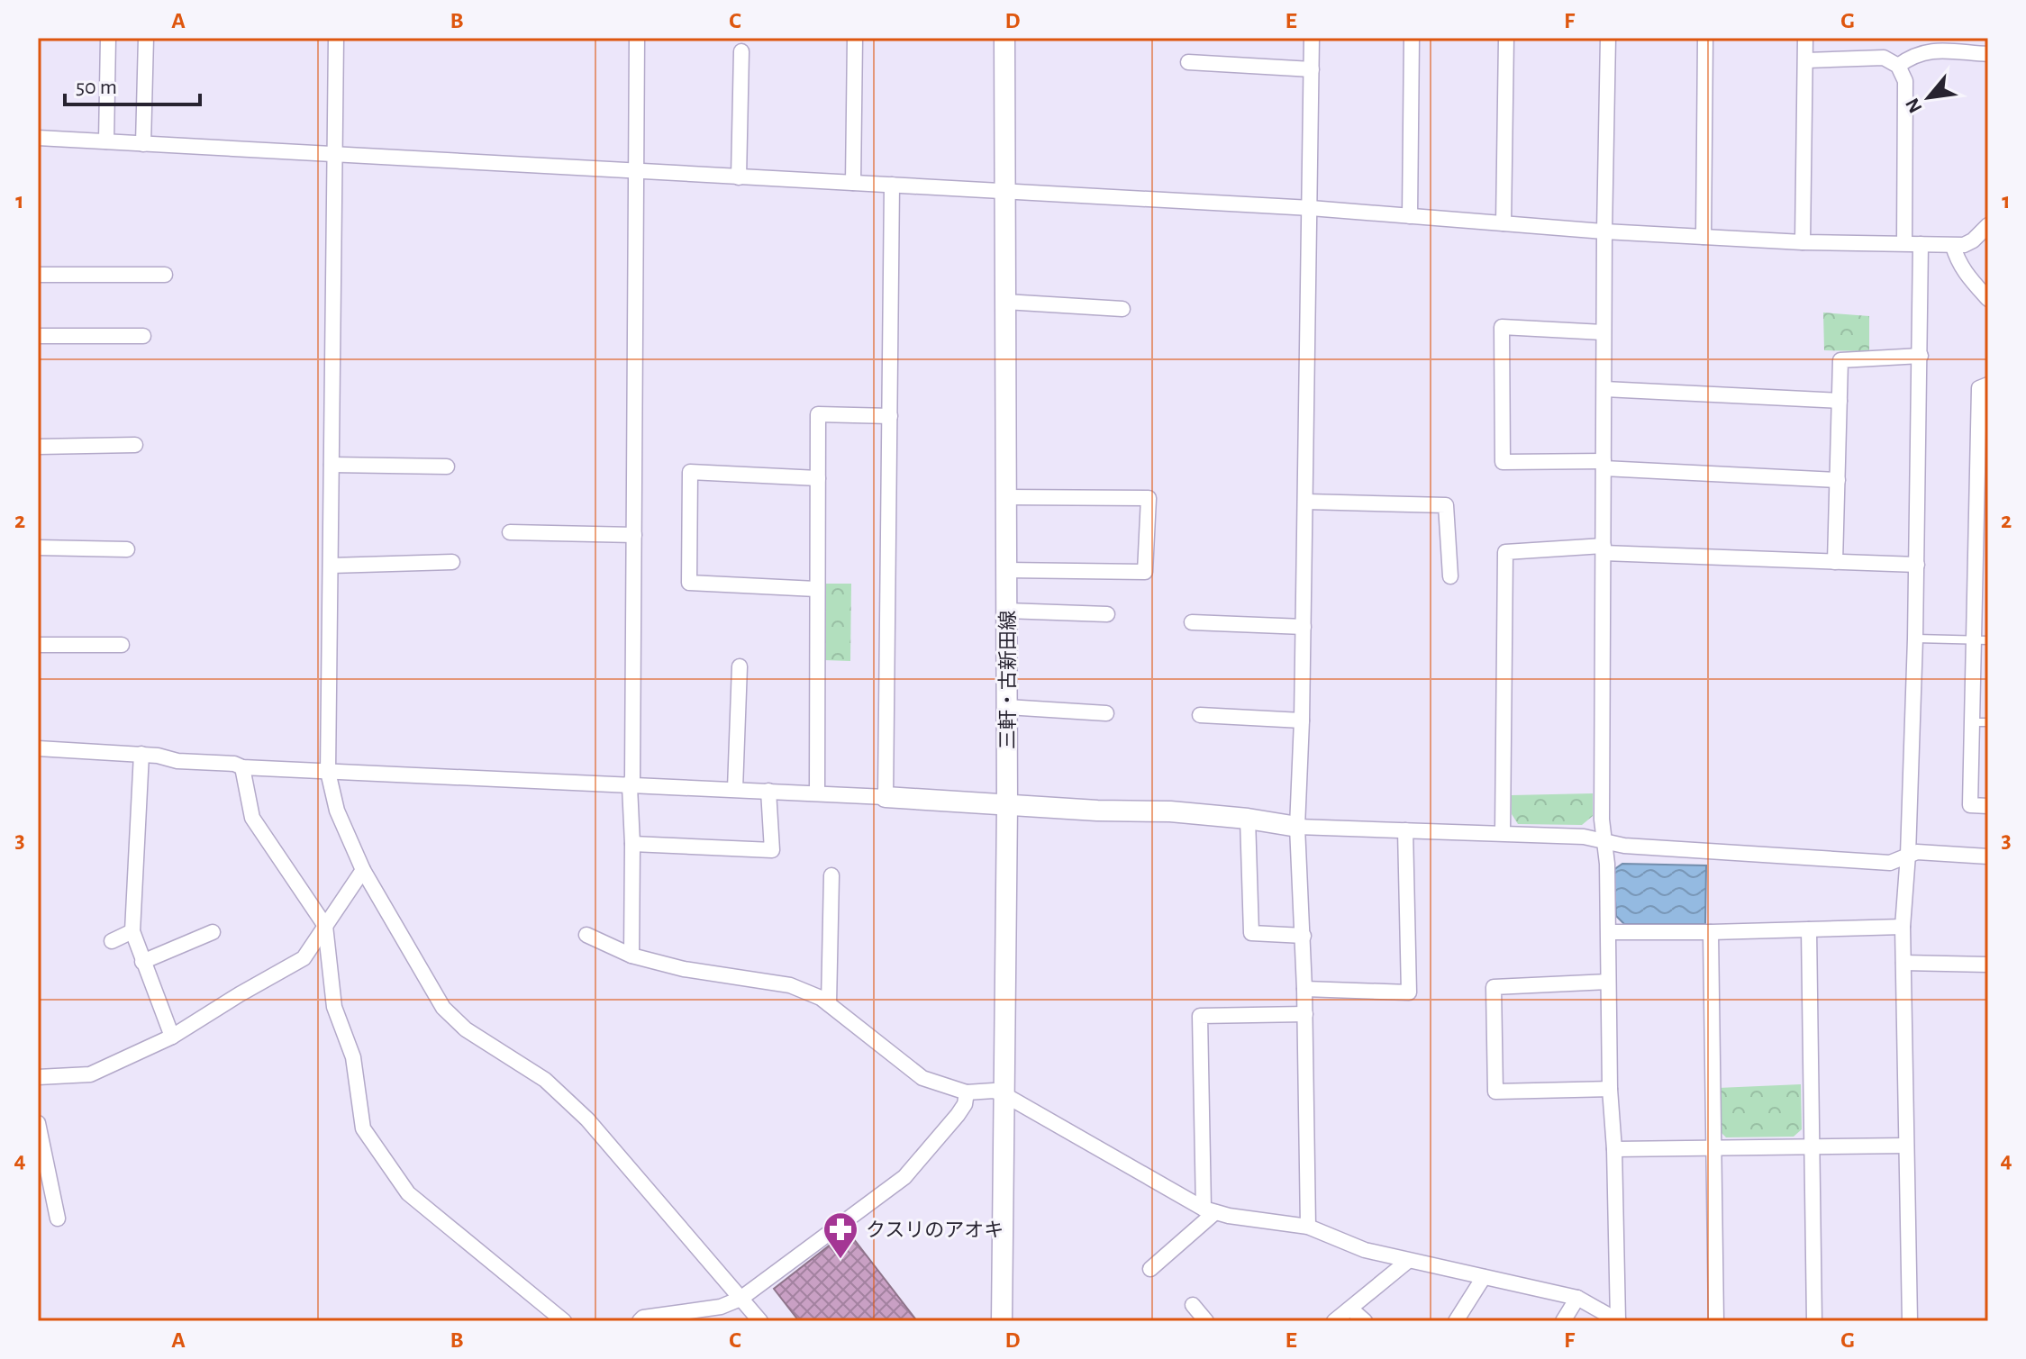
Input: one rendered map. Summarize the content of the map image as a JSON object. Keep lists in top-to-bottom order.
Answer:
{
  "streets": {
    "street": ["三軒・古新田線"]
  },
  "places": {
    "pharmacy": ["クスリのアオキ"]
  },
  "scale_bar": "50 m",
  "north": "bottom left",
  "grid": {
    "columns": [
      "A",
      "B",
      "C",
      "D",
      "E",
      "F",
      "G"
    ],
    "rows": [
      "1",
      "2",
      "3",
      "4"
    ]
  }
}
